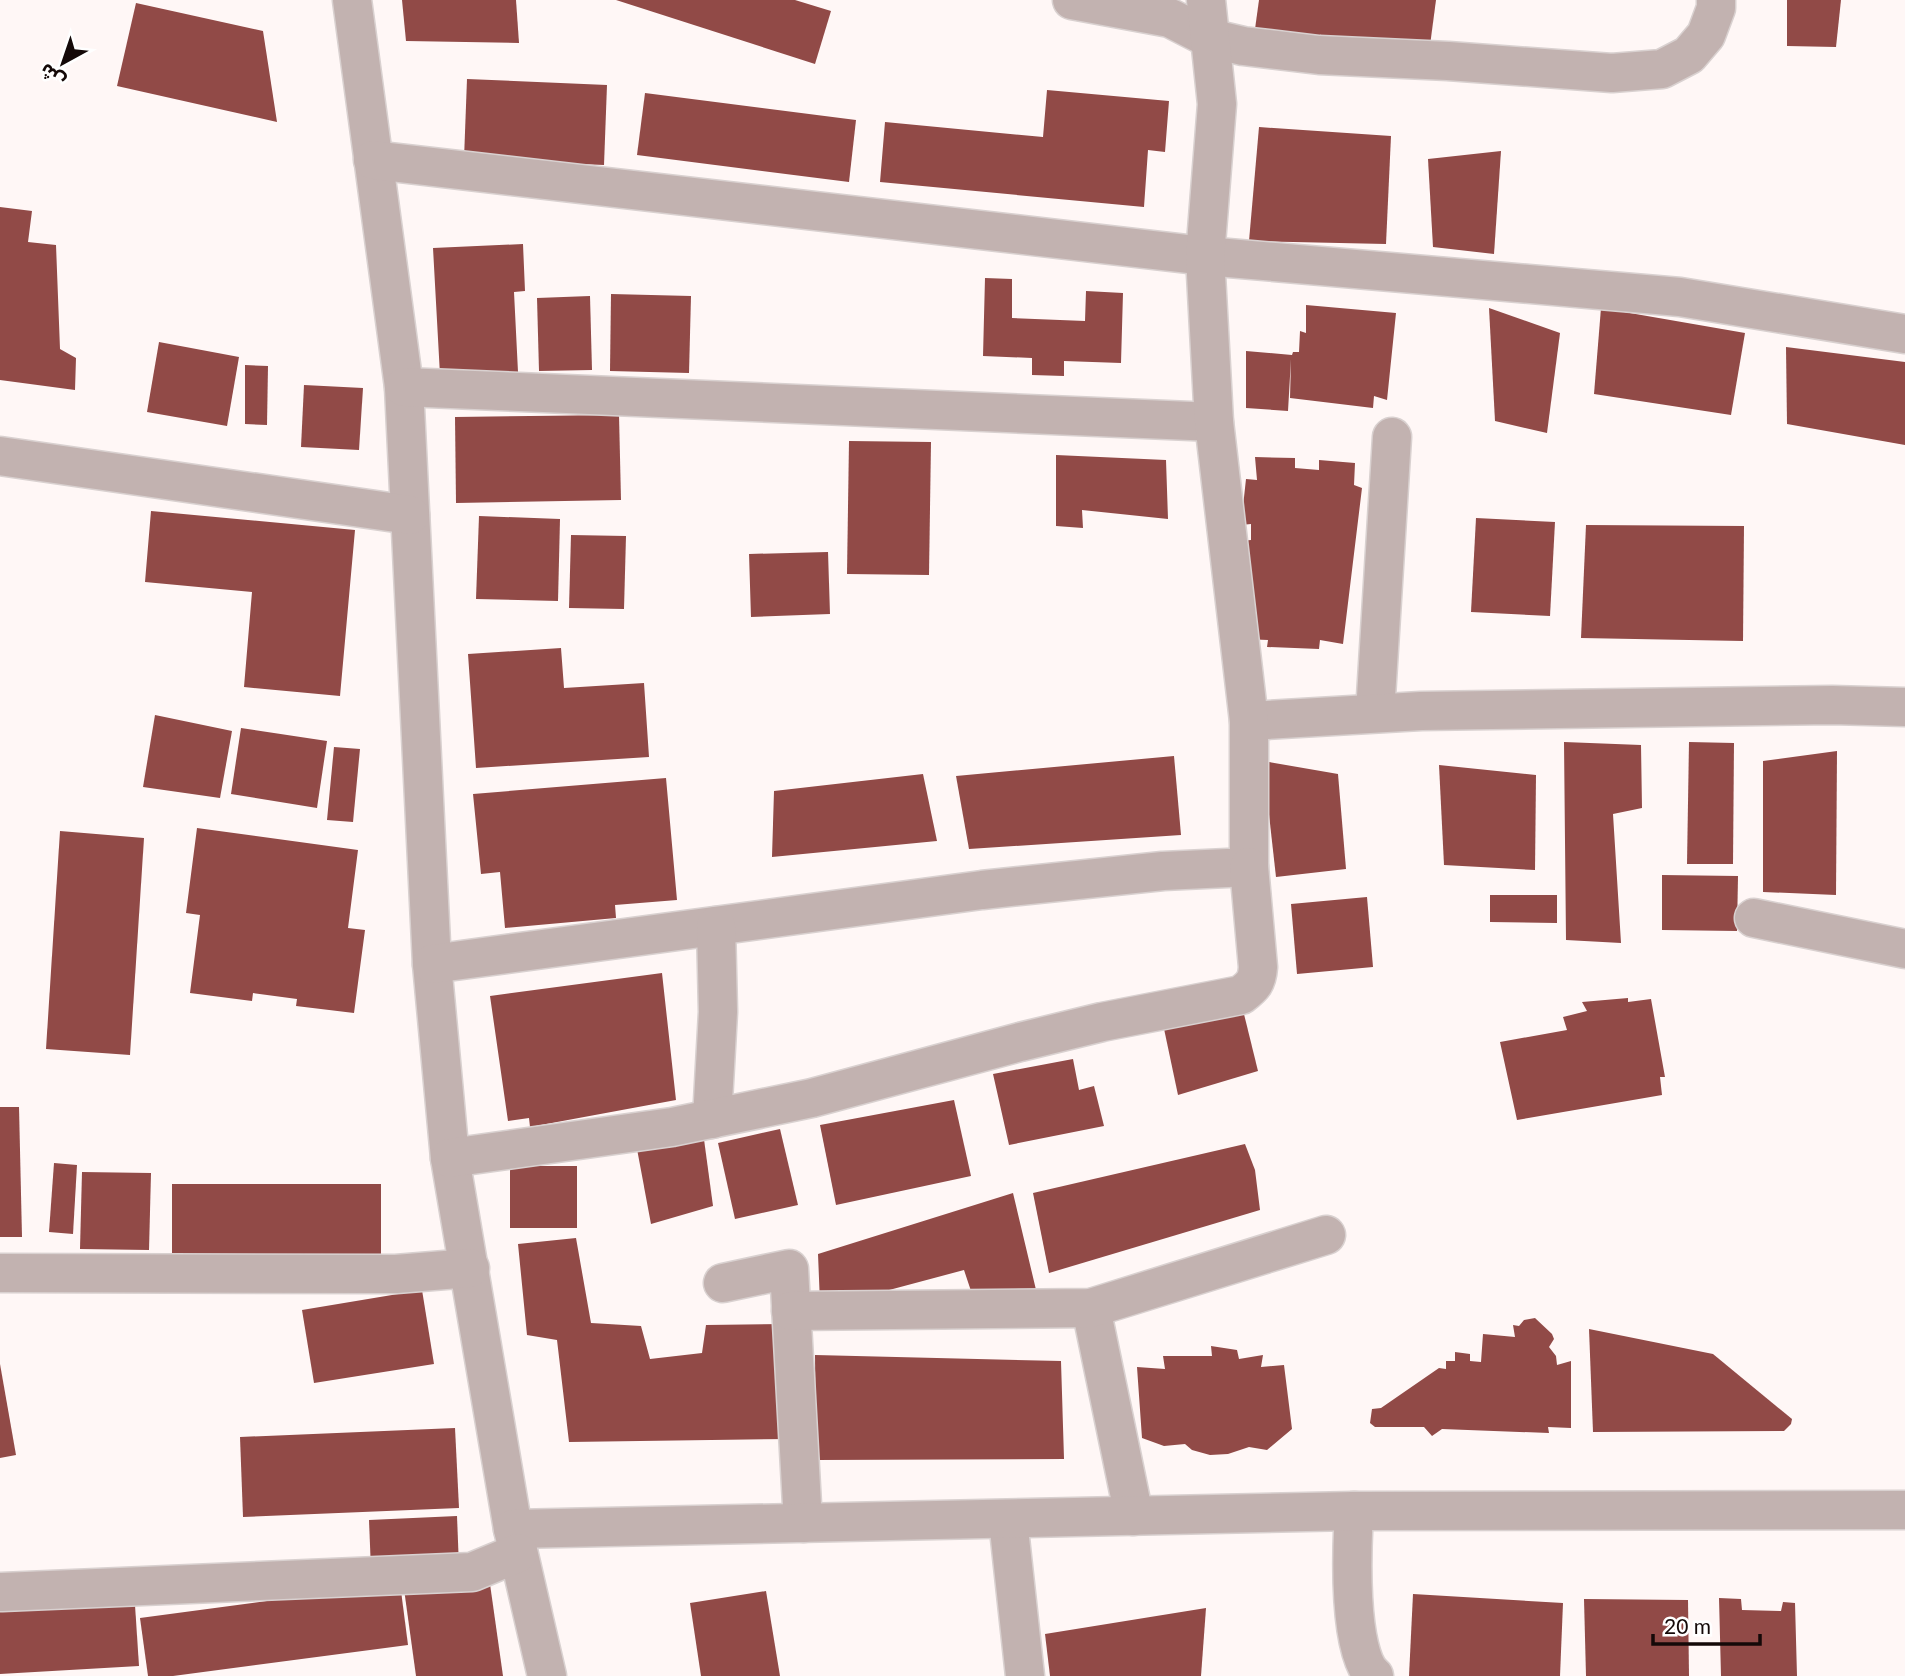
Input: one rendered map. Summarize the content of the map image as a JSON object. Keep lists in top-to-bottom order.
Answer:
{
  "scale_bar": "20 m",
  "north": "bottom left"
}
